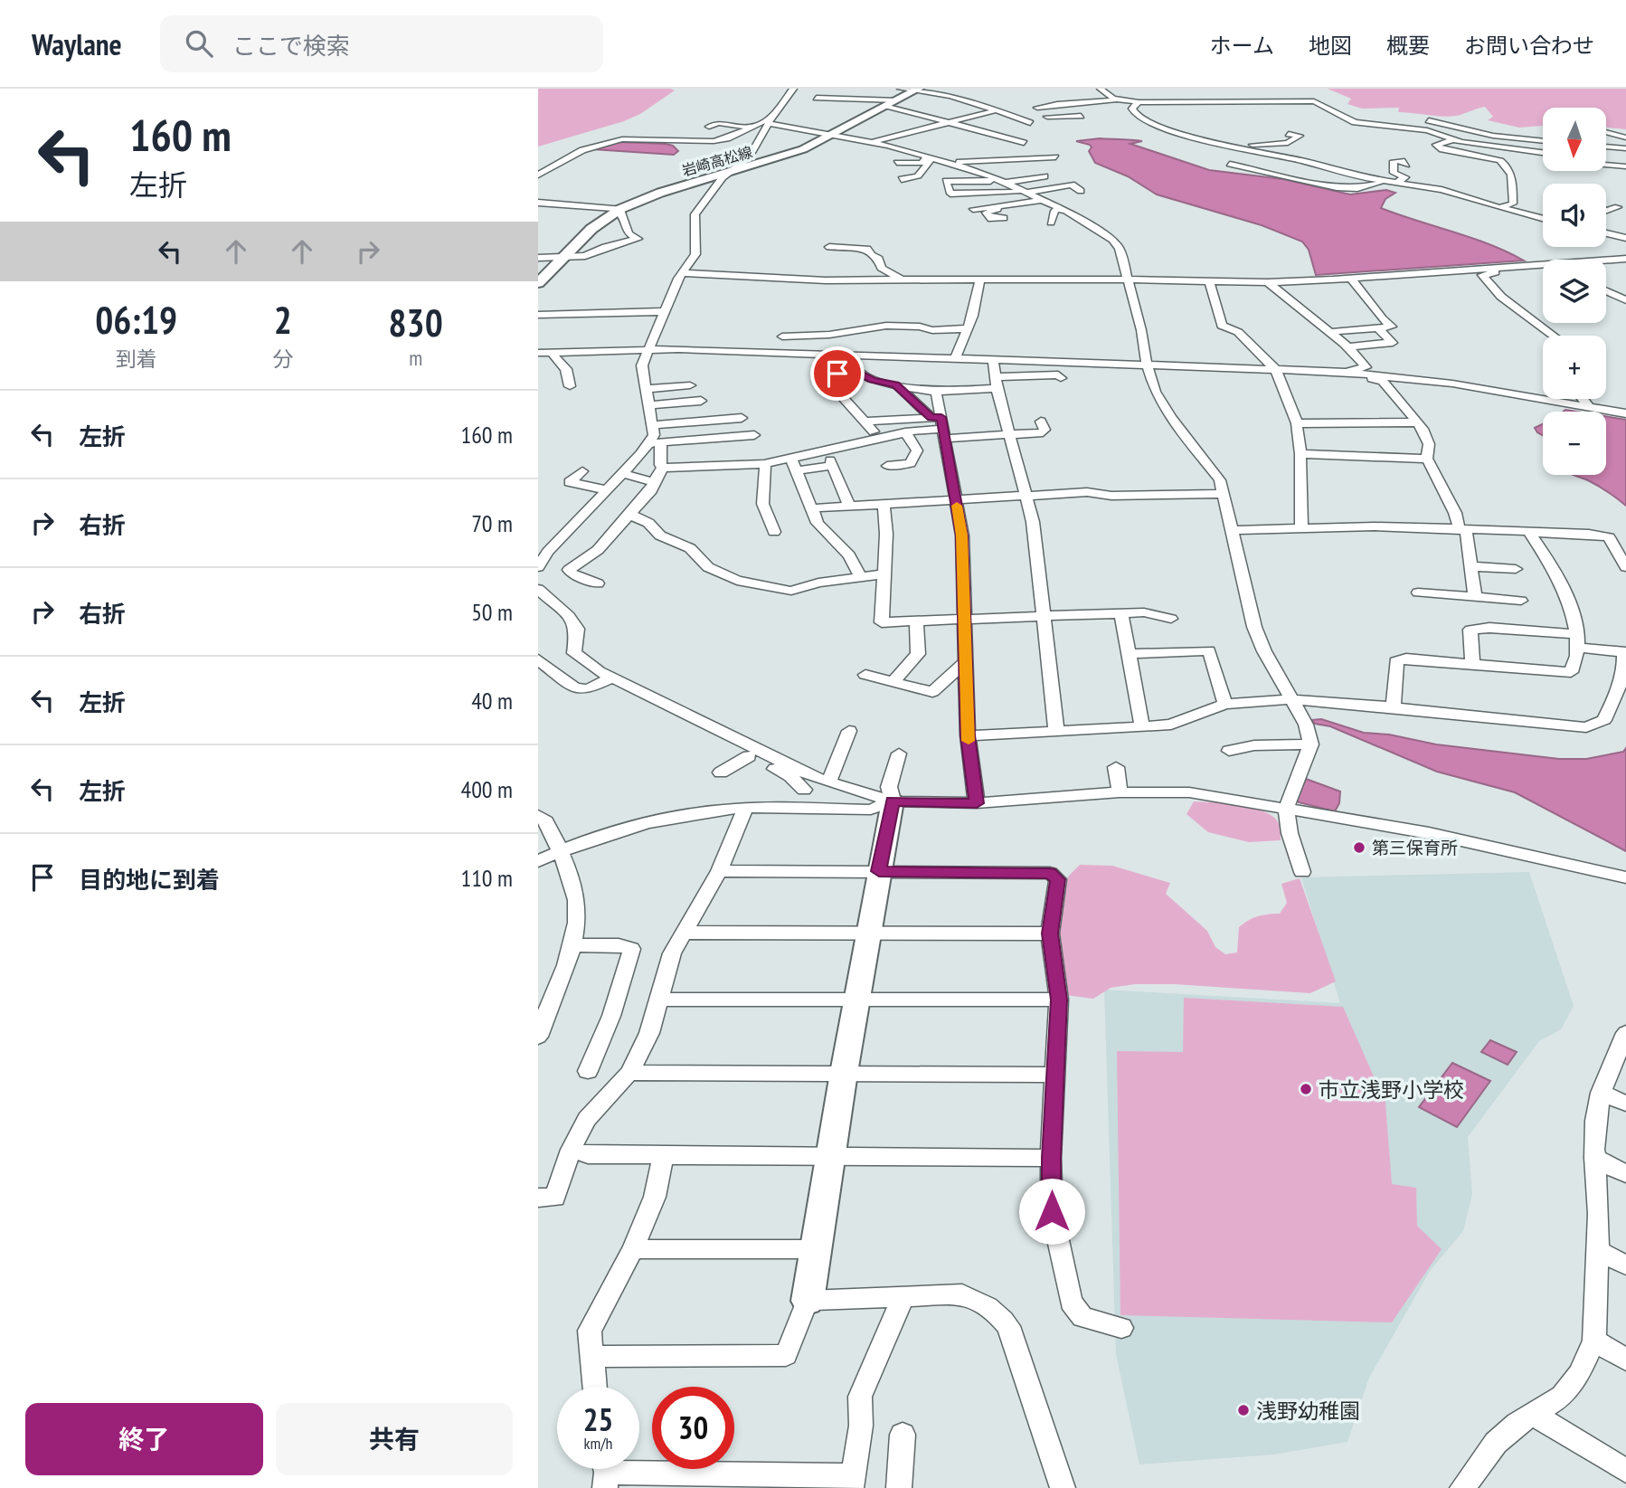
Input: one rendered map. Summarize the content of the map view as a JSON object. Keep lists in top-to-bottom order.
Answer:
{
  "streets": {
    "main road": ["岩崎高松線"]
  },
  "places": ["第三保育所", "市立浅野小学校", "浅野幼稚園"],
  "north": "bottom",
  "page": {
    "header": "Waylane",
    "search": "ここで検索",
    "nav": [
      "ホーム",
      "地図",
      "概要",
      "お問い合わせ"
    ],
    "turn": ["160 m", "左折"],
    "map_buttons": ["+", "−"],
    "eta": [
      "06:19",
      "到着",
      "2",
      "分",
      "830",
      "m"
    ],
    "list": [
      {
        "name": "左折",
        "value": "160 m"
      },
      {
        "name": "右折",
        "value": "70 m"
      },
      {
        "name": "右折",
        "value": "50 m"
      },
      {
        "name": "左折",
        "value": "40 m"
      },
      {
        "name": "左折",
        "value": "400 m"
      },
      {
        "name": "目的地に到着",
        "value": "110 m"
      }
    ],
    "speed": "25 km/h",
    "limit": "30",
    "buttons": ["終了", "共有"]
  }
}
